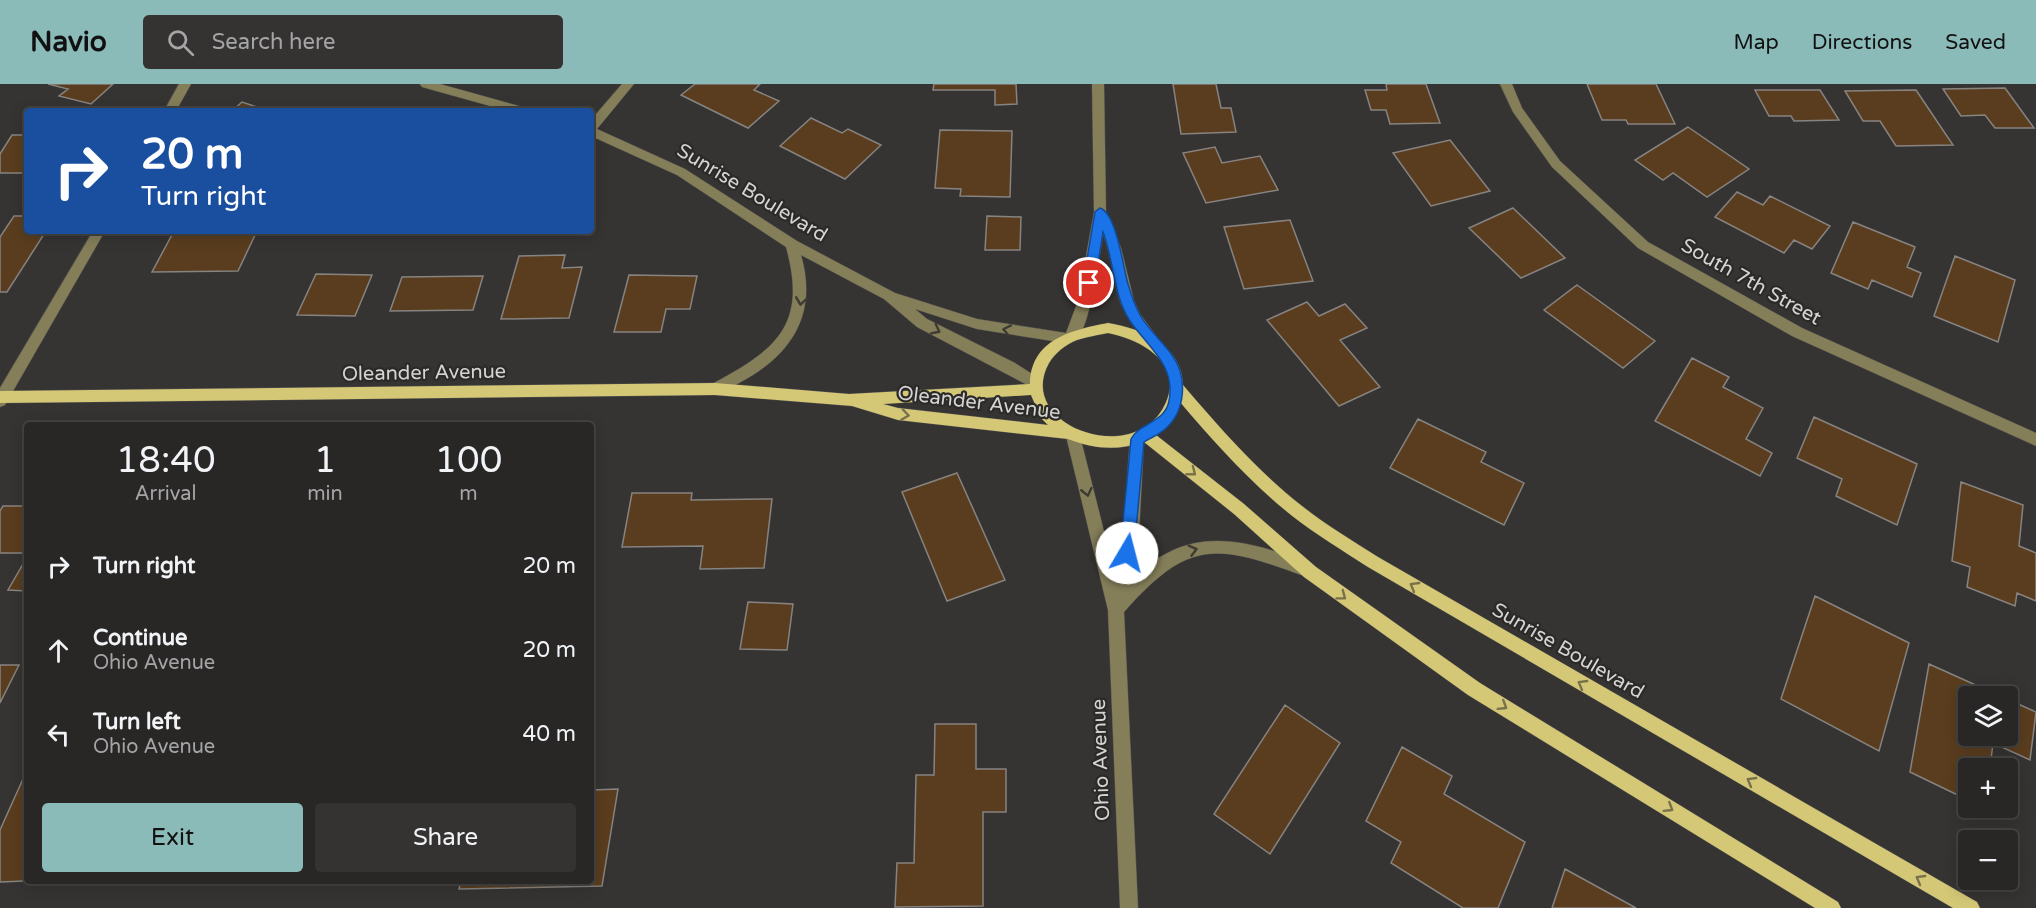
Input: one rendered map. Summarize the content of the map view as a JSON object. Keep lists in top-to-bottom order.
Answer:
{
  "streets": {
    "main road": ["Sunrise Boulevard", "Oleander Avenue"],
    "street": ["South 7th Street", "Ohio Avenue"]
  },
  "crossings": [
    ["Sunrise Boulevard", "Oleander Avenue"],
    ["Sunrise Boulevard", "Ohio Avenue"],
    ["Oleander Avenue", "Ohio Avenue"]
  ],
  "page": {
    "header": "Navio",
    "search": "Search here",
    "nav": ["Map", "Directions", "Saved"],
    "turn": ["20 m", "Turn right"],
    "eta": [
      "18:40",
      "Arrival",
      "1",
      "min",
      "100",
      "m"
    ],
    "list": [
      {
        "name": "Turn right",
        "value": "20 m"
      },
      {
        "name": "Continue",
        "note": "Ohio Avenue",
        "value": "20 m"
      },
      {
        "name": "Turn left",
        "note": "Ohio Avenue",
        "value": "40 m"
      }
    ],
    "map_buttons": ["+", "−"],
    "buttons": ["Exit", "Share"]
  }
}
